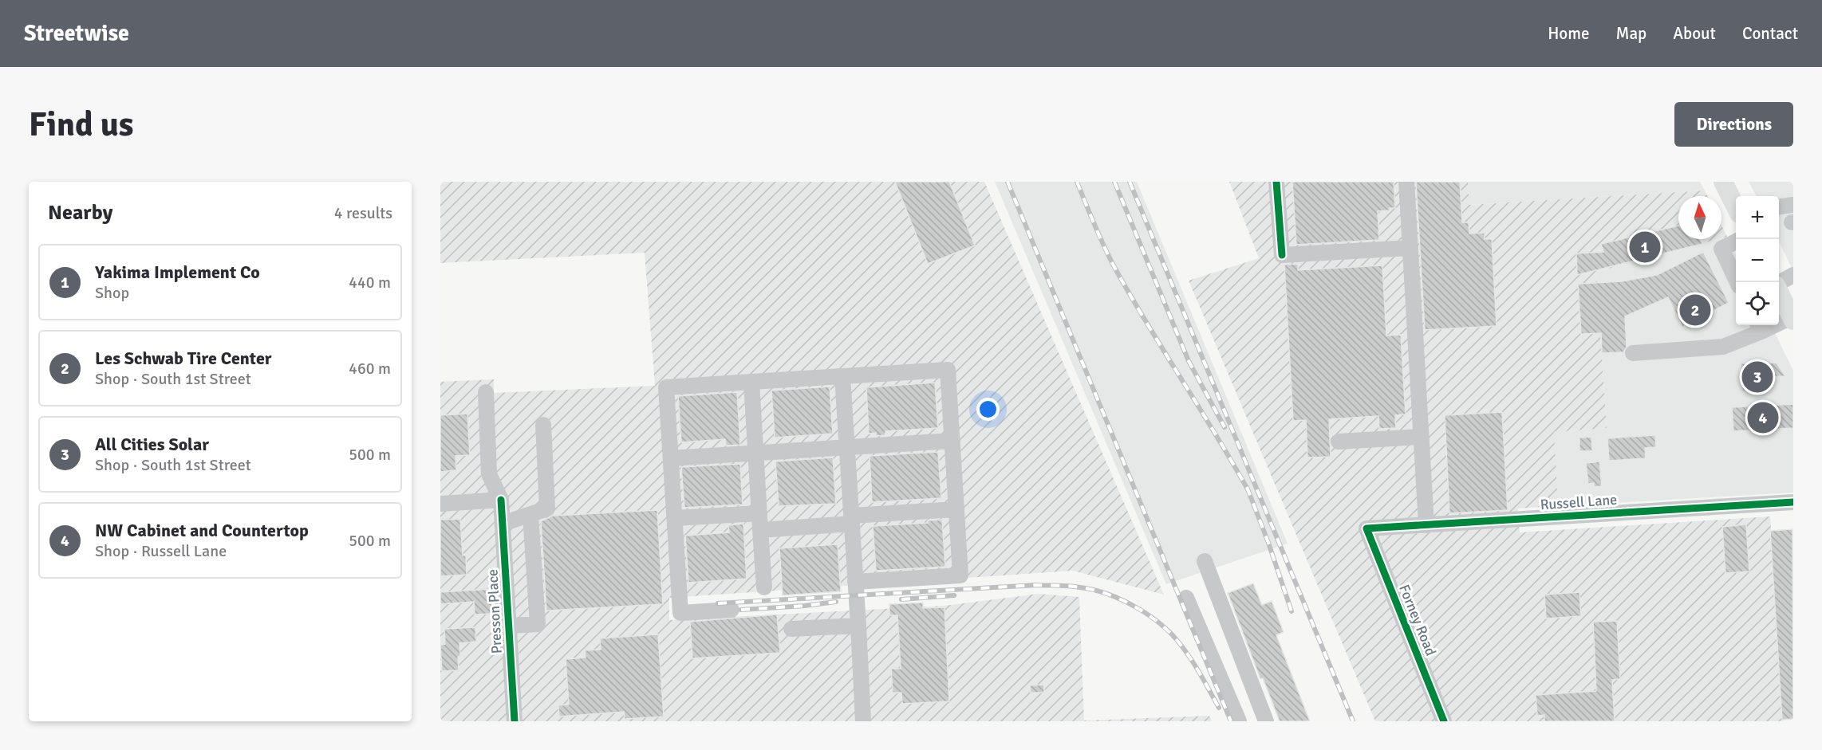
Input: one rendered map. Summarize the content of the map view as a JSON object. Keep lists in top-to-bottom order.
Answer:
{
  "streets": {
    "street": ["Russell Lane", "Presson Place", "Forney Road"]
  },
  "crossings": [
    ["Russell Lane", "Forney Road"]
  ],
  "north": "top",
  "page": {
    "header": "Streetwise",
    "nav": [
      "Home",
      "Map",
      "About",
      "Contact"
    ],
    "buttons": "Directions",
    "title": "Find us",
    "heading": ["Nearby", "4 results"],
    "map_buttons": ["+", "−"],
    "pins": [
      "1",
      "2",
      "3",
      "4"
    ],
    "list": [
      {
        "mark": "1",
        "name": "Yakima Implement Co",
        "note": "Shop",
        "value": "440 m"
      },
      {
        "mark": "2",
        "name": "Les Schwab Tire Center",
        "note": "Shop · South 1st Street",
        "value": "460 m"
      },
      {
        "mark": "3",
        "name": "All Cities Solar",
        "note": "Shop · South 1st Street",
        "value": "500 m"
      },
      {
        "mark": "4",
        "name": "NW Cabinet and Countertop",
        "note": "Shop · Russell Lane",
        "value": "500 m"
      }
    ]
  }
}
